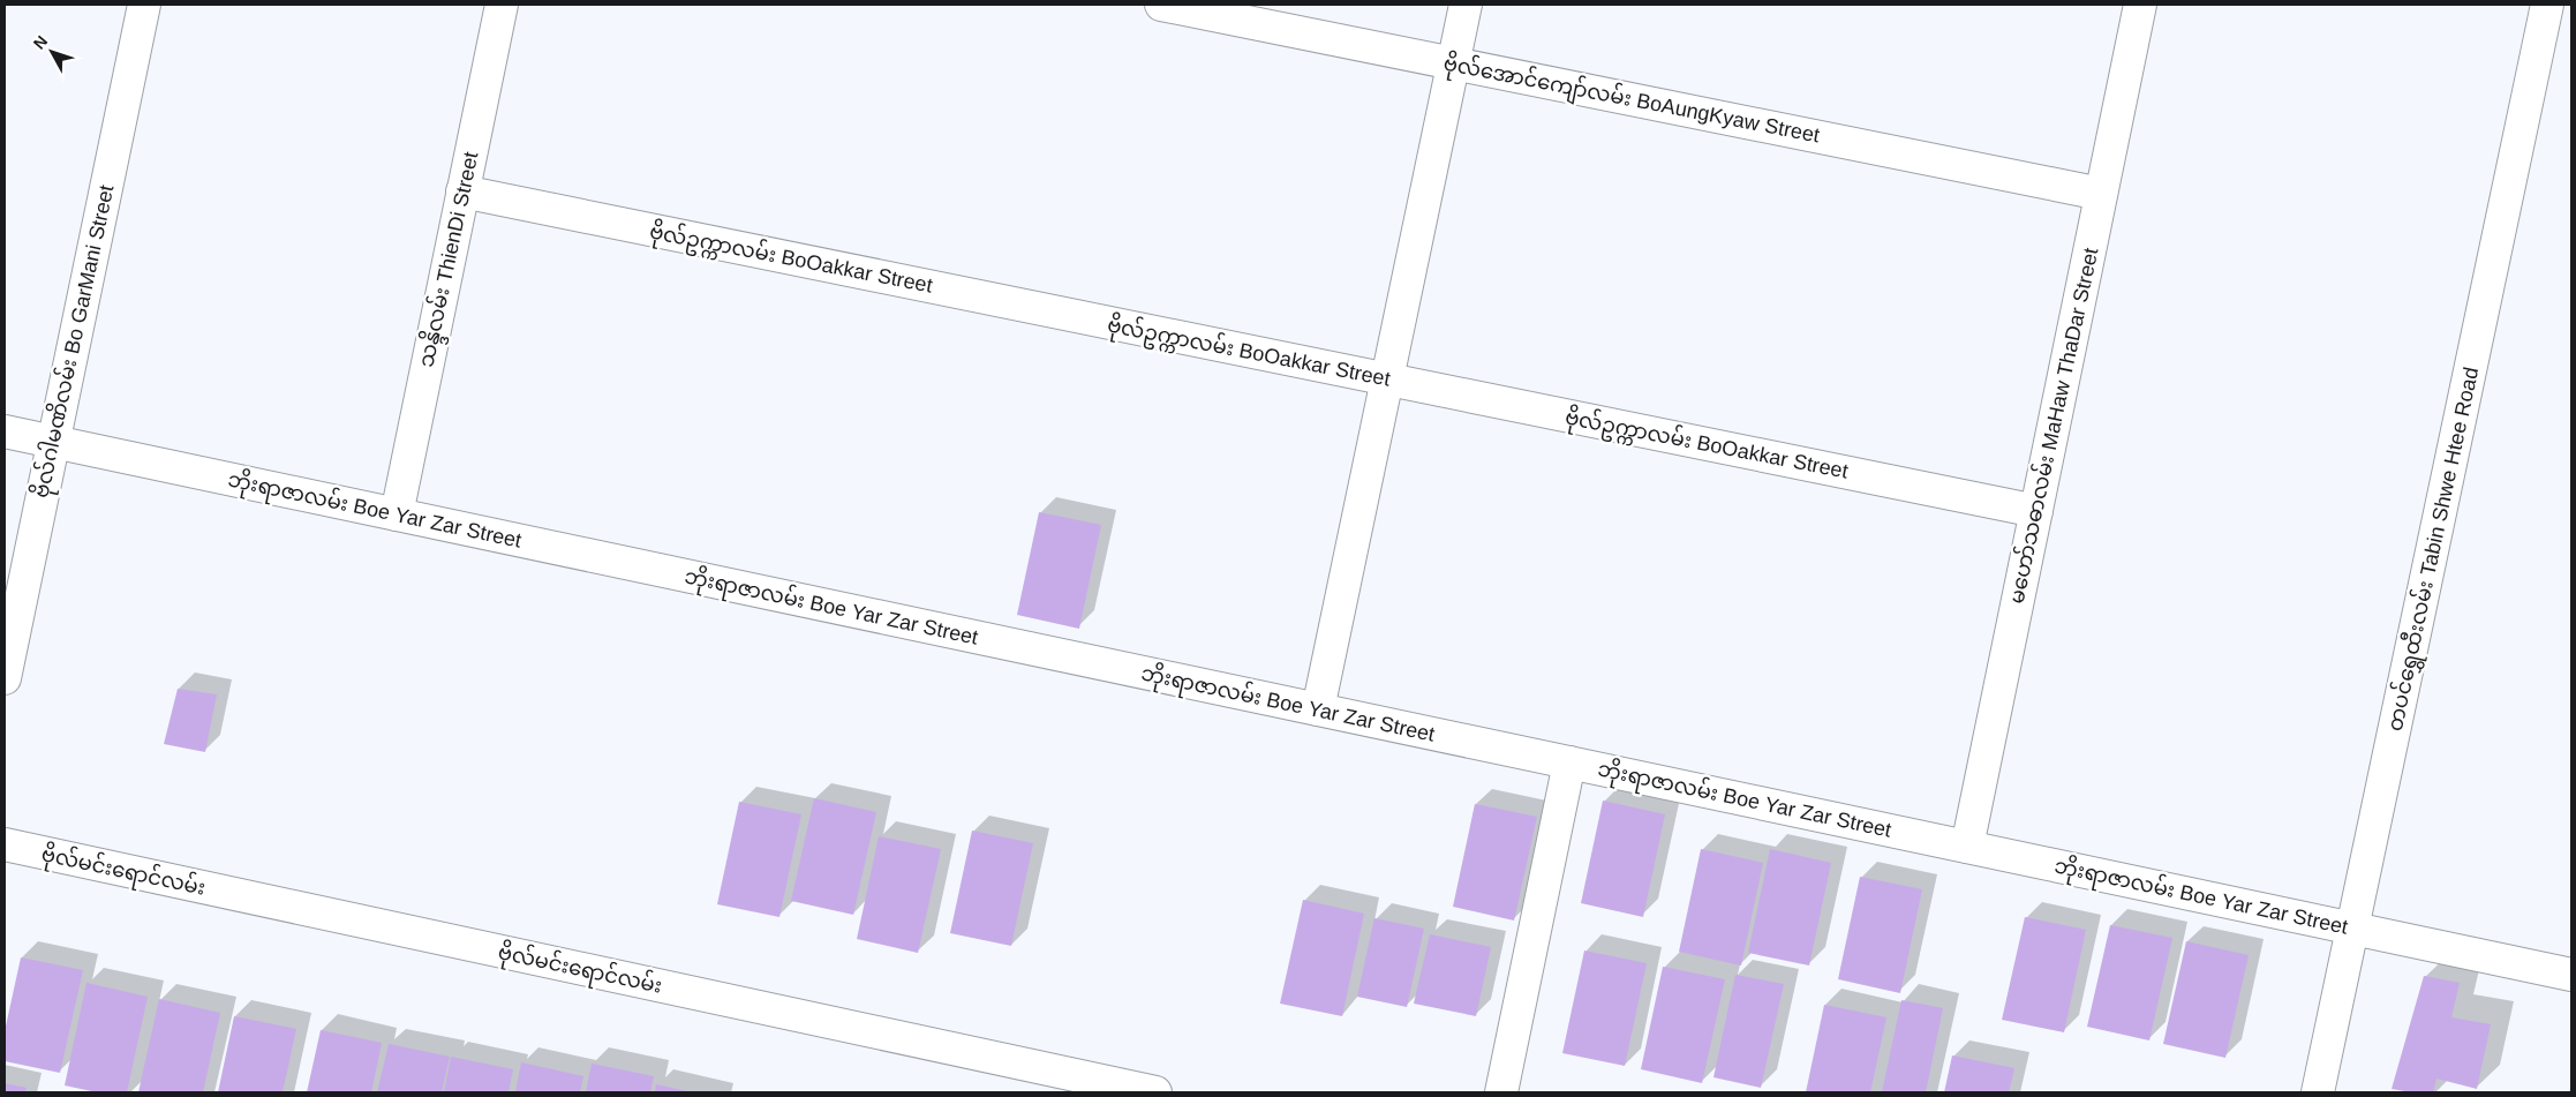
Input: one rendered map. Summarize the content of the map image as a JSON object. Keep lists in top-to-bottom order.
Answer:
{
  "streets": {
    "street": [
      "ဗိုလ်အောင်ကျော်လမ်း BoAungKyaw Street",
      "ဗိုလ်ဥက္ကာလမ်း BoOakkar Street",
      "သန္ဒိလမ်း ThienDi Street",
      "ဗိုလ်ဂါမဏိလမ်း Bo GarMani Street",
      "မဟော်သဓာလမ်း MaHaw ThaDar Street",
      "ဘိုးရာဇာလမ်း Boe Yar Zar Street",
      "တပင်ရွှေထီးလမ်း Tabin Shwe Htee Road",
      "ဗိုလ်မင်းရောင်လမ်း"
    ]
  },
  "crossings": [
    ["ဗိုလ်အောင်ကျော်လမ်း BoAungKyaw Street", "မဟော်သဓာလမ်း MaHaw ThaDar Street"],
    ["ဗိုလ်ဥက္ကာလမ်း BoOakkar Street", "သန္ဒိလမ်း ThienDi Street"],
    ["ဗိုလ်ဥက္ကာလမ်း BoOakkar Street", "မဟော်သဓာလမ်း MaHaw ThaDar Street"],
    ["သန္ဒိလမ်း ThienDi Street", "ဘိုးရာဇာလမ်း Boe Yar Zar Street"],
    ["ဗိုလ်ဂါမဏိလမ်း Bo GarMani Street", "ဘိုးရာဇာလမ်း Boe Yar Zar Street"],
    ["မဟော်သဓာလမ်း MaHaw ThaDar Street", "ဘိုးရာဇာလမ်း Boe Yar Zar Street"],
    ["ဘိုးရာဇာလမ်း Boe Yar Zar Street", "တပင်ရွှေထီးလမ်း Tabin Shwe Htee Road"]
  ],
  "north": "top left"
}
